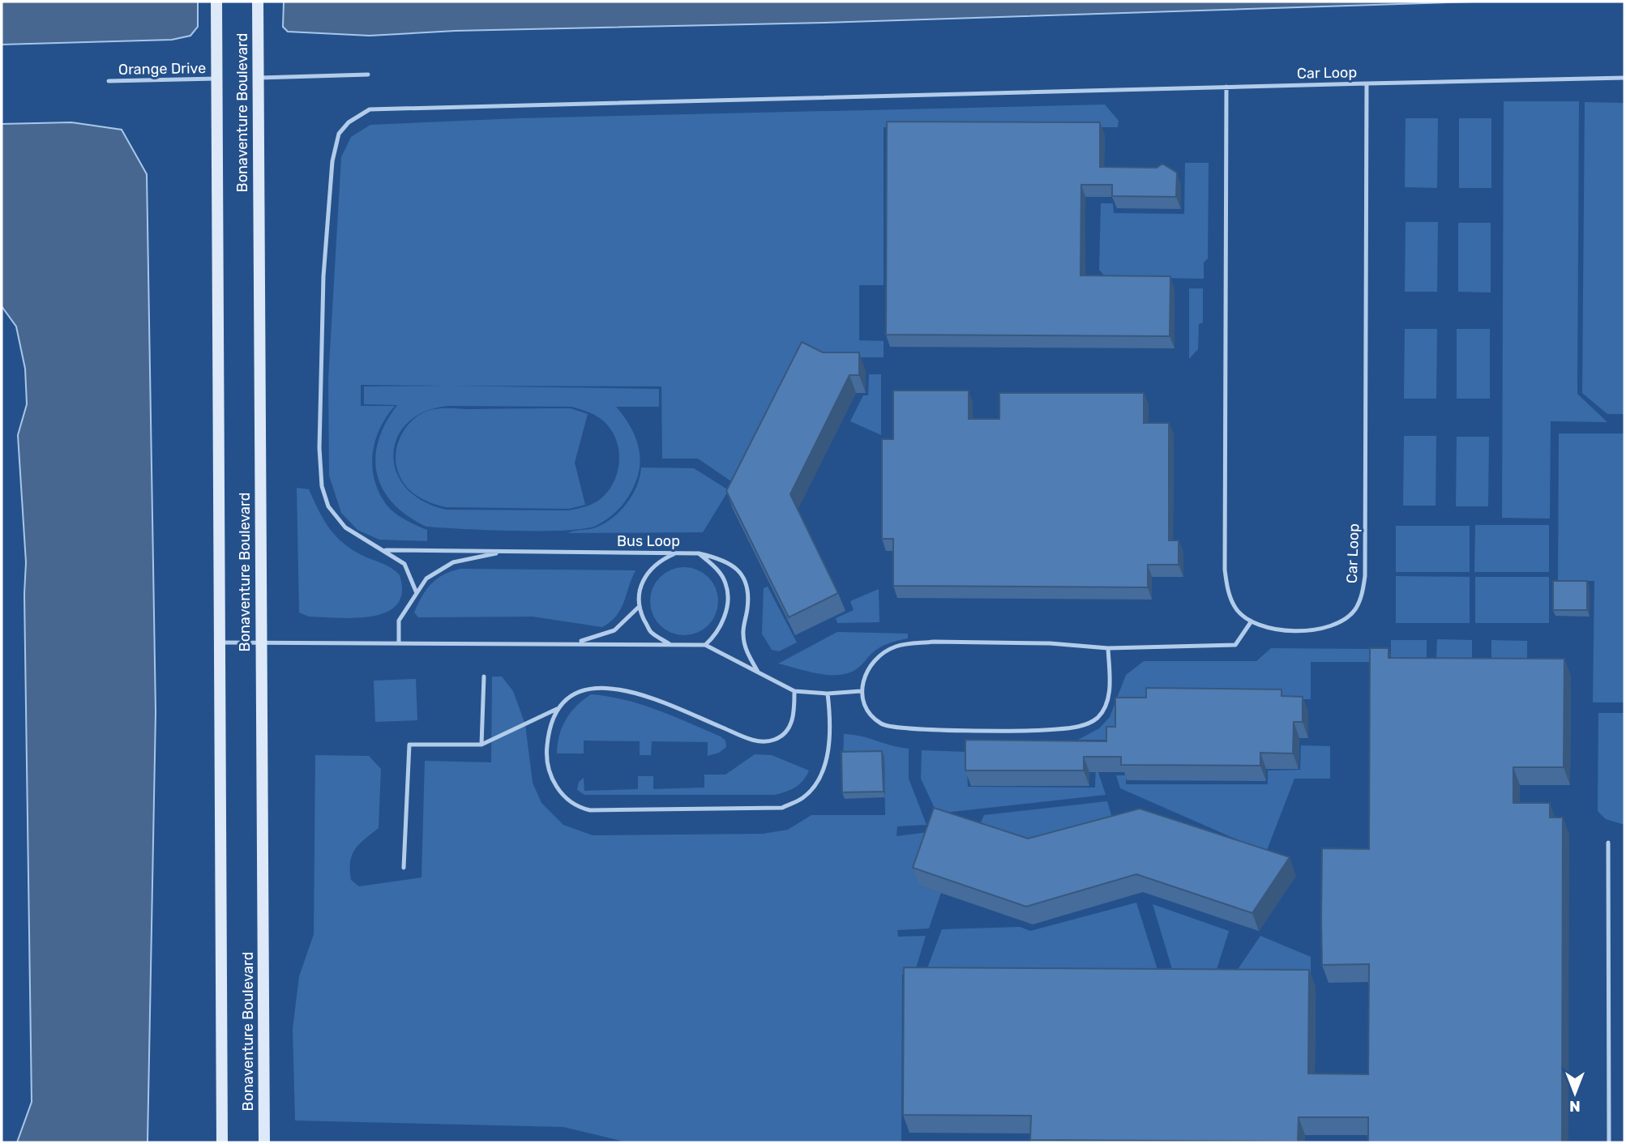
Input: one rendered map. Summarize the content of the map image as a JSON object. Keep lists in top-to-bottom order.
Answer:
{
  "streets": {
    "main road": ["Bonaventure Boulevard"],
    "lane": ["Orange Drive", "Car Loop", "Bus Loop"]
  },
  "crossings": [
    ["Orange Drive", "Bonaventure Boulevard"],
    ["Car Loop", "Bus Loop"]
  ],
  "north": "bottom"
}
